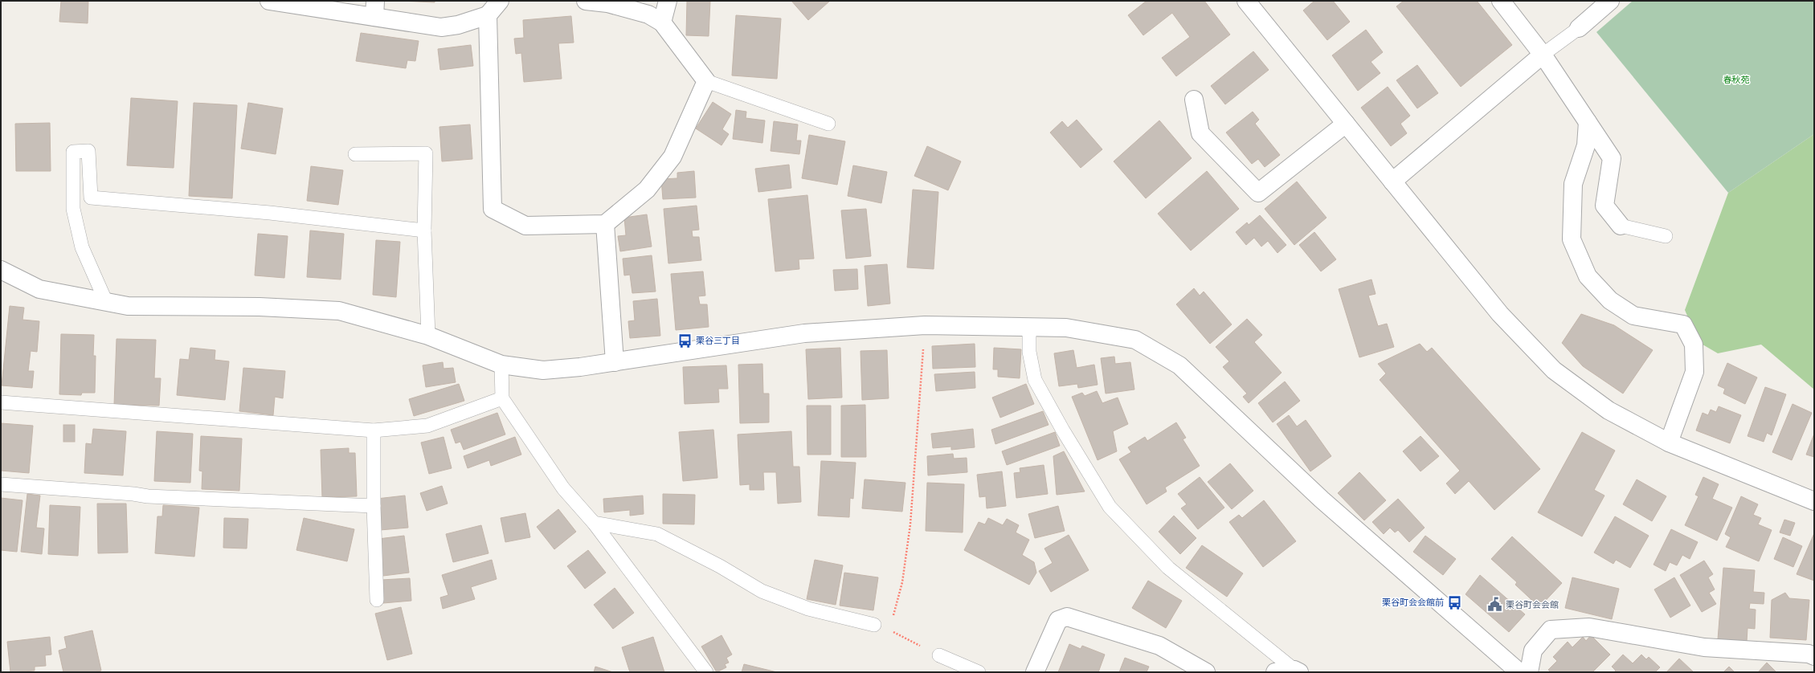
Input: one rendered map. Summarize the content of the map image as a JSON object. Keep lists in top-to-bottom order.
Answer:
{
  "parks": ["春秋苑"],
  "places": {
    "bus stop": ["栗谷三丁目", "栗谷町会会館前"],
    "public building": ["栗谷町会会館"]
  }
}
